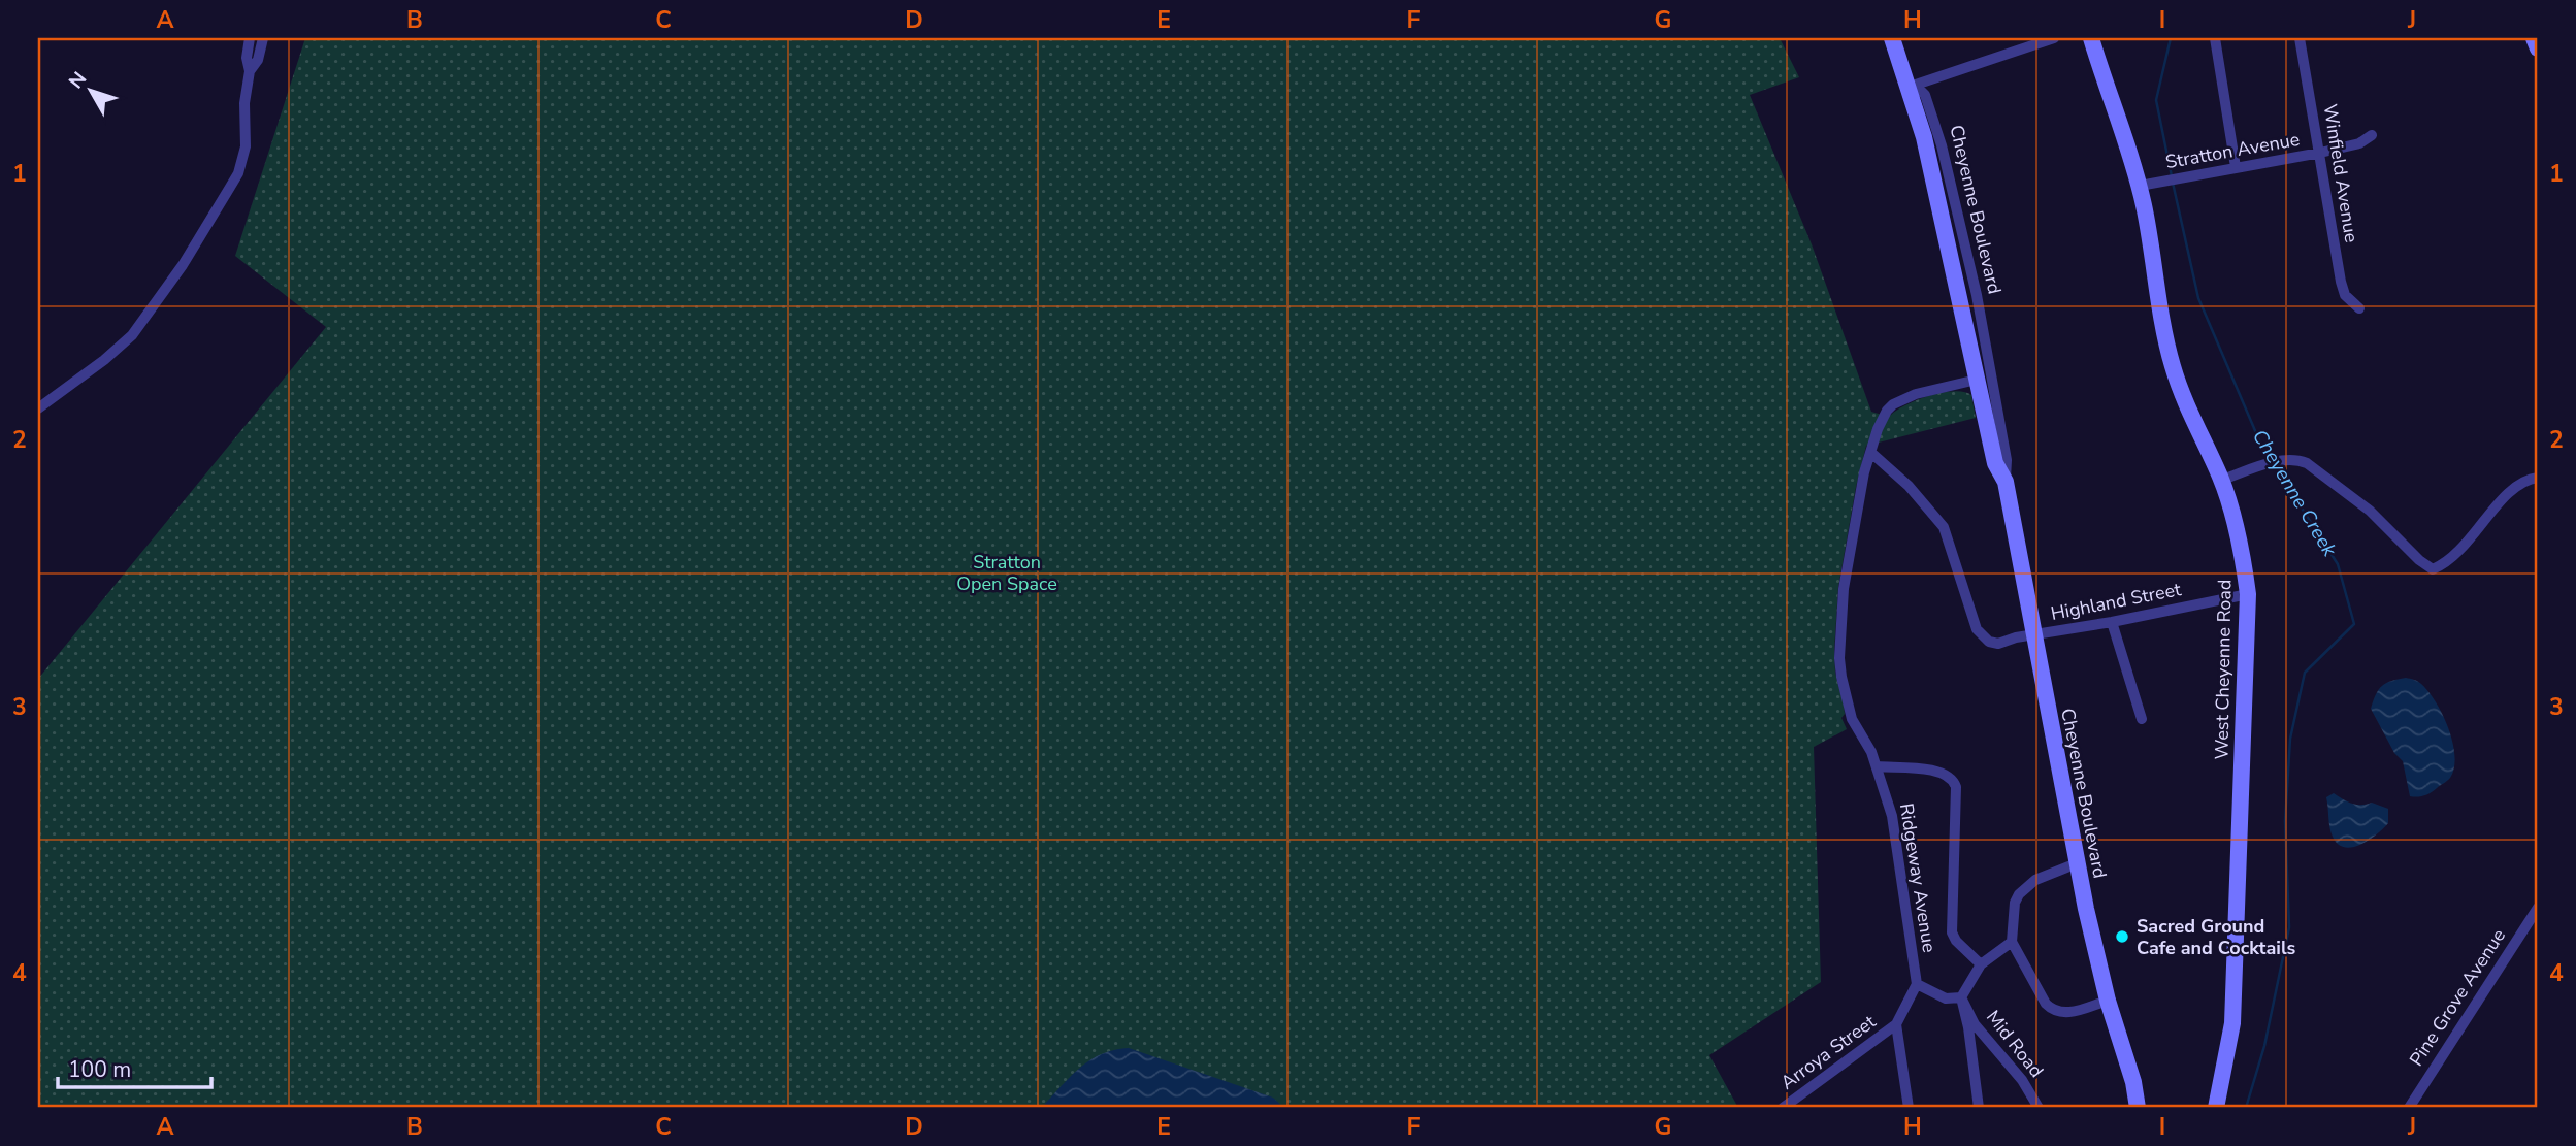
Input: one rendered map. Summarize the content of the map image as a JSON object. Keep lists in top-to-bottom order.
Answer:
{
  "streets": {
    "street": [
      "Stratton Avenue",
      "Winfield Avenue",
      "Cheyenne Boulevard",
      "Highland Street",
      "West Cheyenne Road",
      "Ridgeway Avenue",
      "Pine Grove Avenue",
      "Mid Road",
      "Arroya Street"
    ]
  },
  "crossings": [
    ["Stratton Avenue", "Winfield Avenue"],
    ["Stratton Avenue", "West Cheyenne Road"],
    ["Cheyenne Boulevard", "Highland Street"],
    ["Cheyenne Boulevard", "Ridgeway Avenue"],
    ["Highland Street", "West Cheyenne Road"],
    ["Highland Street", "Ridgeway Avenue"]
  ],
  "water": ["Cheyenne Creek"],
  "parks": ["Stratton Open Space"],
  "places": ["Sacred Ground Cafe and Cocktails"],
  "scale_bar": "100 m",
  "north": "top left",
  "grid": {
    "columns": [
      "A",
      "B",
      "C",
      "D",
      "E",
      "F",
      "G",
      "H",
      "I",
      "J"
    ],
    "rows": [
      "1",
      "2",
      "3",
      "4"
    ]
  }
}
